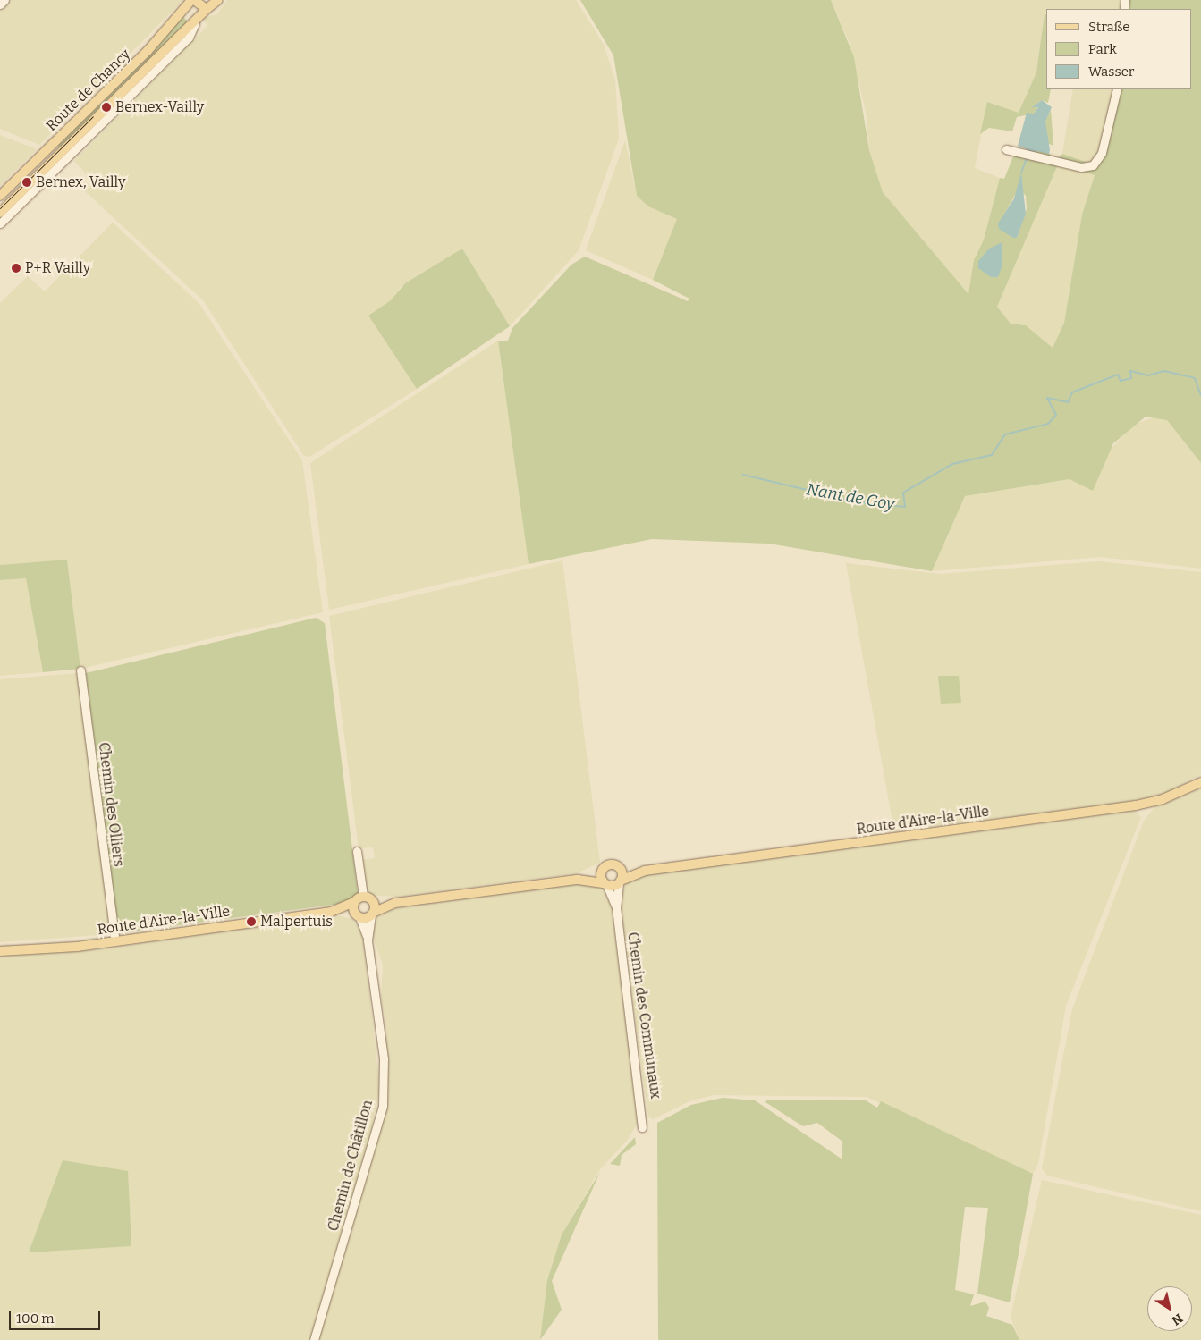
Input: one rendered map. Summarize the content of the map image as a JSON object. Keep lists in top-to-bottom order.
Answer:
{
  "streets": {
    "main road": ["Route de Chancy", "Route d'Aire-la-Ville"],
    "street": ["Chemin des Olliers", "Chemin des Communaux", "Chemin de Châtillon"]
  },
  "crossings": [
    ["Chemin des Olliers", "Route d'Aire-la-Ville"],
    ["Route d'Aire-la-Ville", "Chemin des Communaux"],
    ["Route d'Aire-la-Ville", "Chemin de Châtillon"]
  ],
  "water": ["Nant de Goy"],
  "places": [
    "Bernex-Vailly",
    "Bernex, Vailly",
    "P+R Vailly",
    "Malpertuis"
  ],
  "legend": ["Straße", "Park", "Wasser"],
  "scale_bar": "100 m",
  "north": "bottom right"
}
